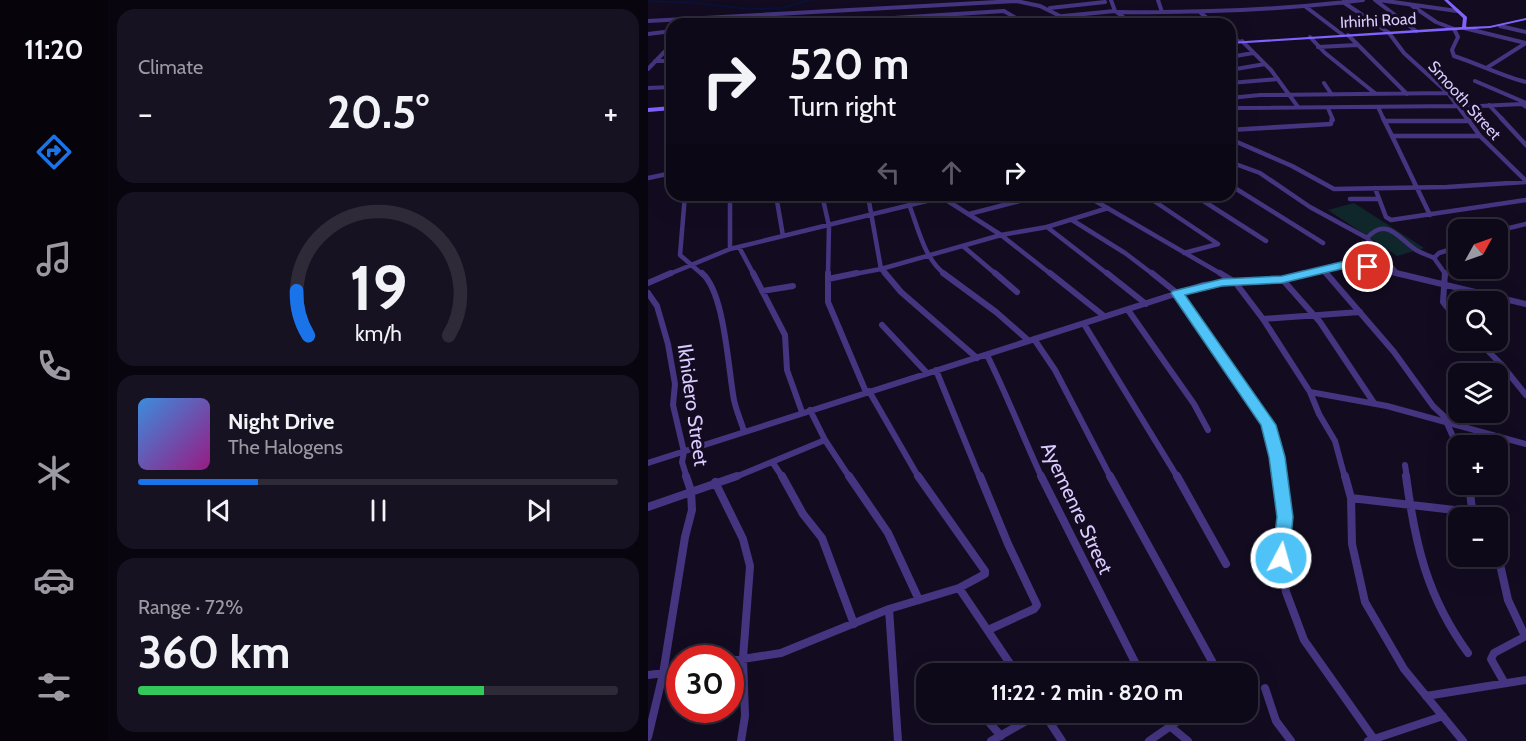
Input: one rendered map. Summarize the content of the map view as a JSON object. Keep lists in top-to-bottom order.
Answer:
{
  "streets": {
    "street": [
      "Irhirhi Road",
      "Smooth Street",
      "Ikhidero Street",
      "Ayemenre Street"
    ]
  },
  "crossings": [
    ["Irhirhi Road", "Smooth Street"]
  ],
  "north": "top right",
  "page": {
    "tabs": "11:20",
    "tile": [
      "Climate",
      ["Range · 72%", "360 km"]
    ],
    "turn": ["520 m", "Turn right"],
    "heat": ["−", "20.5°", "+"],
    "map_buttons": ["+", "−"],
    "song": ["Night Drive", "The Halogens"],
    "limit": "30",
    "trip": "11:22 · 2 min · 820 m",
    "gauge": ["19", "km/h"]
  }
}
